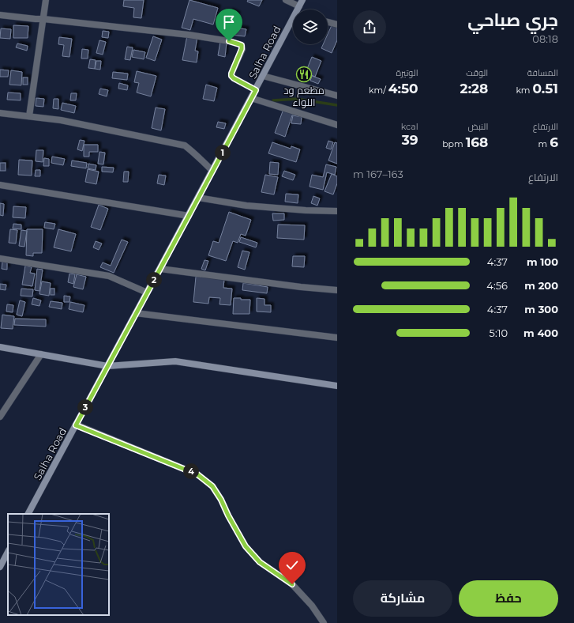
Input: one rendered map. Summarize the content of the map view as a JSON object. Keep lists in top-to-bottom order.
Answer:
{
  "streets": {
    "main road": ["Salha Road"]
  },
  "places": {
    "restaurant": ["مطعم ود اللواء"]
  },
  "page": {
    "heading": ["جري صباحي", "08:18"],
    "stats": [
      ["المسافة", "0.51 km"],
      ["الوقت", "2:28"],
      ["الوتيرة", "4:50 /km"],
      ["الارتفاع", "6 m"],
      ["النبض", "168 bpm"],
      ["kcal", "39"]
    ],
    "pins": [
      "1",
      "2",
      "3",
      "4"
    ],
    "chart": ["الارتفاع", "163–167 m"],
    "list": [
      {
        "name": "100 m",
        "note": "4:37"
      },
      {
        "name": "200 m",
        "note": "4:56"
      },
      {
        "name": "300 m",
        "note": "4:37"
      },
      {
        "name": "400 m",
        "note": "5:10"
      }
    ],
    "buttons": ["حفظ", "مشاركة"]
  }
}
